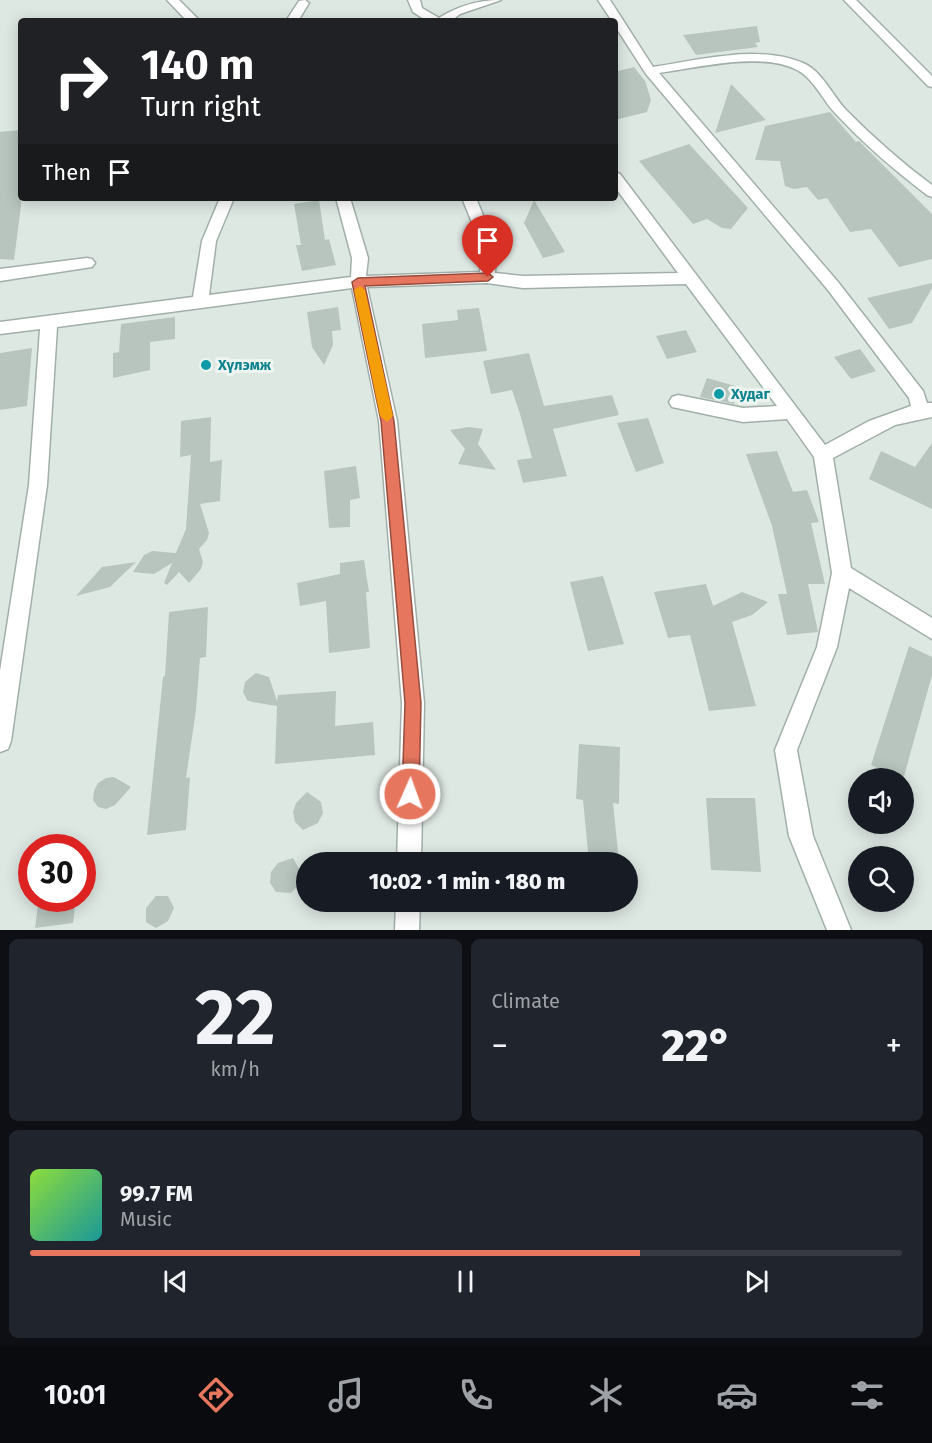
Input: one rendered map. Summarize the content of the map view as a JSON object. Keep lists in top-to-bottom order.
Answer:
{
  "places": ["Хүлэмж", "Худаг"],
  "page": {
    "turn": ["140 m", "Turn right"],
    "then": "Then",
    "limit": "30",
    "trip": "10:02 · 1 min · 180 m",
    "tile": [
      ["22", "km/h"],
      "Climate"
    ],
    "heat": ["−", "22°", "+"],
    "song": ["99.7 FM", "Music"],
    "tabs": "10:01"
  }
}
